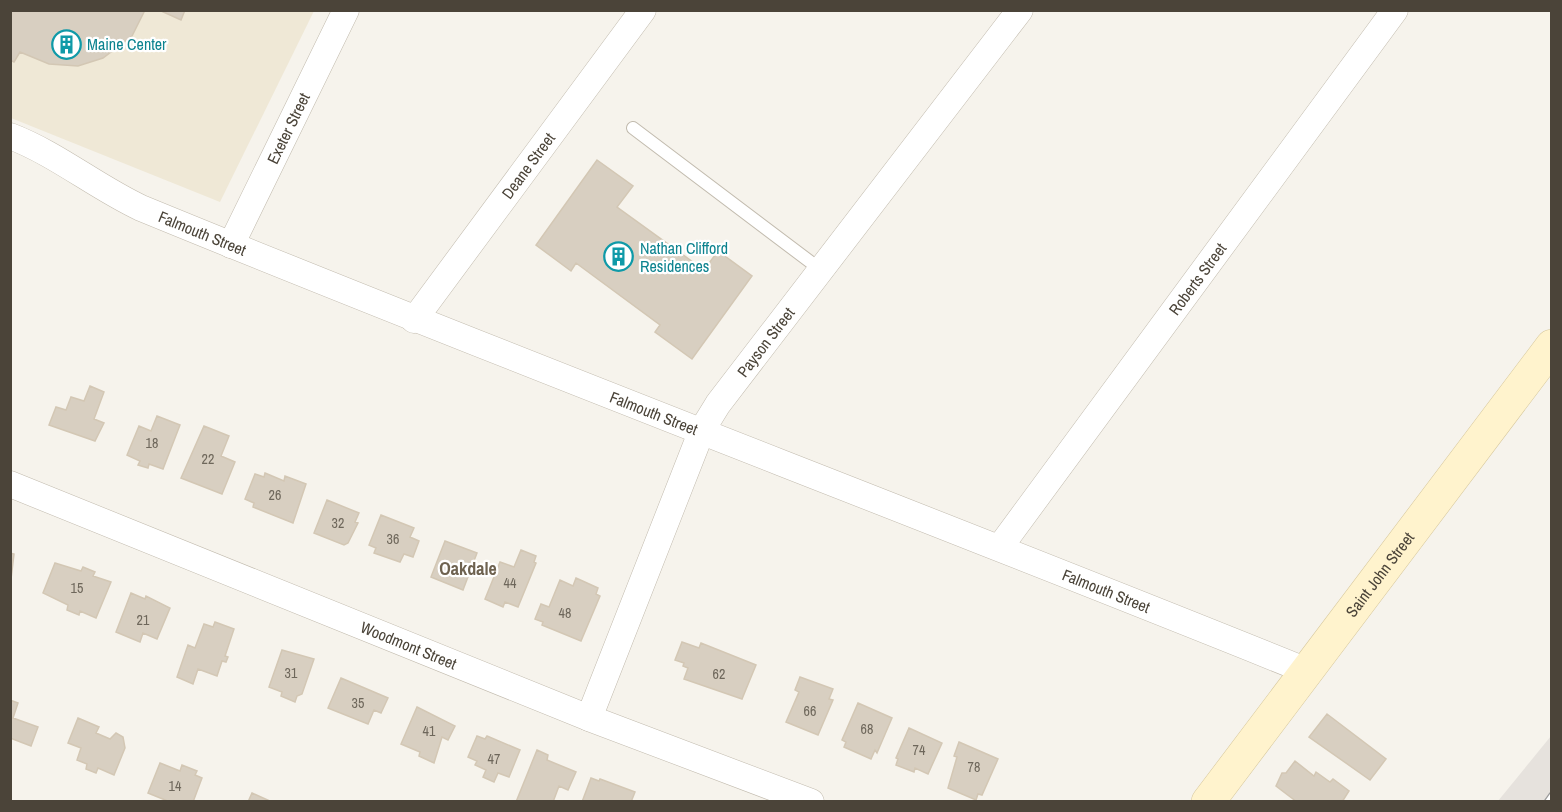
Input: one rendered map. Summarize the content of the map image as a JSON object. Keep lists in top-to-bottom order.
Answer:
{
  "streets": {
    "main road": ["Saint John Street"],
    "street": [
      "Exeter Street",
      "Deane Street",
      "Falmouth Street",
      "Roberts Street",
      "Payson Street",
      "Woodmont Street"
    ]
  },
  "crossings": [
    ["Exeter Street", "Falmouth Street"],
    ["Deane Street", "Falmouth Street"],
    ["Falmouth Street", "Roberts Street"],
    ["Falmouth Street", "Payson Street"],
    ["Falmouth Street", "Saint John Street"],
    ["Payson Street", "Woodmont Street"]
  ],
  "districts": ["Oakdale"],
  "places": {
    "building": ["Maine Center", "Nathan Clifford Residences"]
  },
  "house_numbers": [
    "18",
    "22",
    "26",
    "32",
    "36",
    "44",
    "15",
    "48",
    "21",
    "31",
    "62",
    "35",
    "66",
    "68",
    "41",
    "74",
    "47",
    "78",
    "14"
  ]
}
